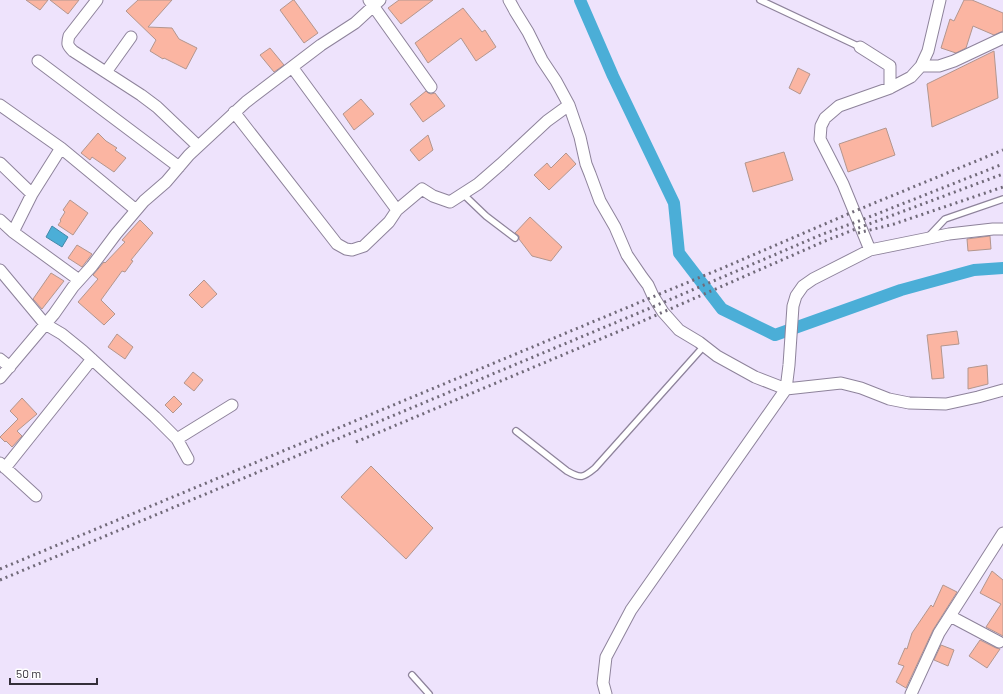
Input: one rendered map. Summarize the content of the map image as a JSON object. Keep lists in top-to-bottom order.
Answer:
{
  "scale_bar": "50 m"
}
